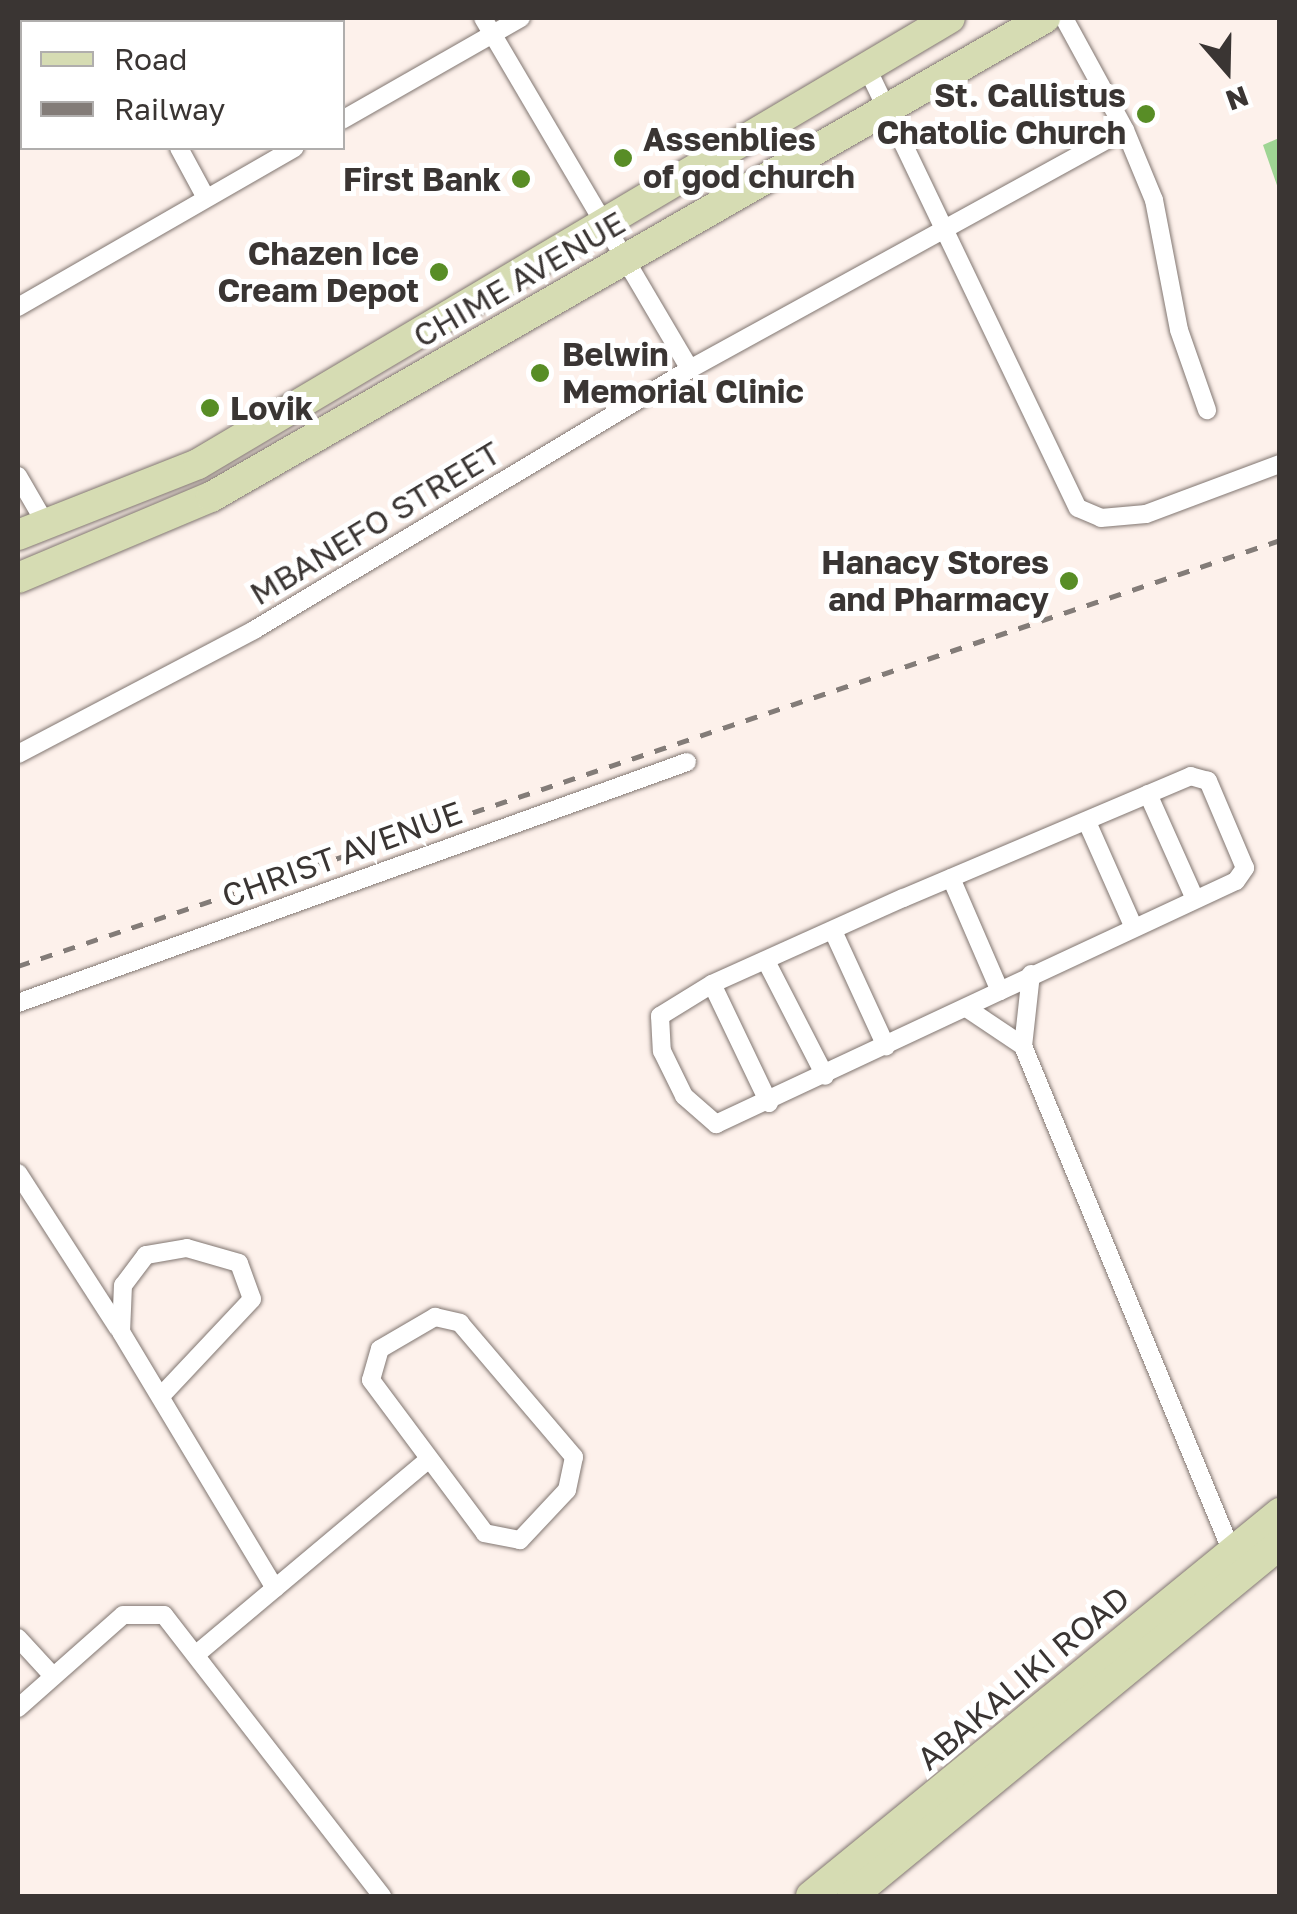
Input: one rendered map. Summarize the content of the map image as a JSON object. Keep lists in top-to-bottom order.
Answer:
{
  "streets": {
    "main road": ["CHIME AVENUE", "ABAKALIKI ROAD"],
    "street": ["MBANEFO STREET", "CHRIST AVENUE"]
  },
  "places": [
    "St. Callistus Chatolic Church",
    "Assenblies of god church",
    "First Bank",
    "Chazen Ice Cream Depot",
    "Belwin Memorial Clinic",
    "Lovik",
    "Hanacy Stores and Pharmacy"
  ],
  "legend": ["Road", "Railway"],
  "north": "bottom"
}
